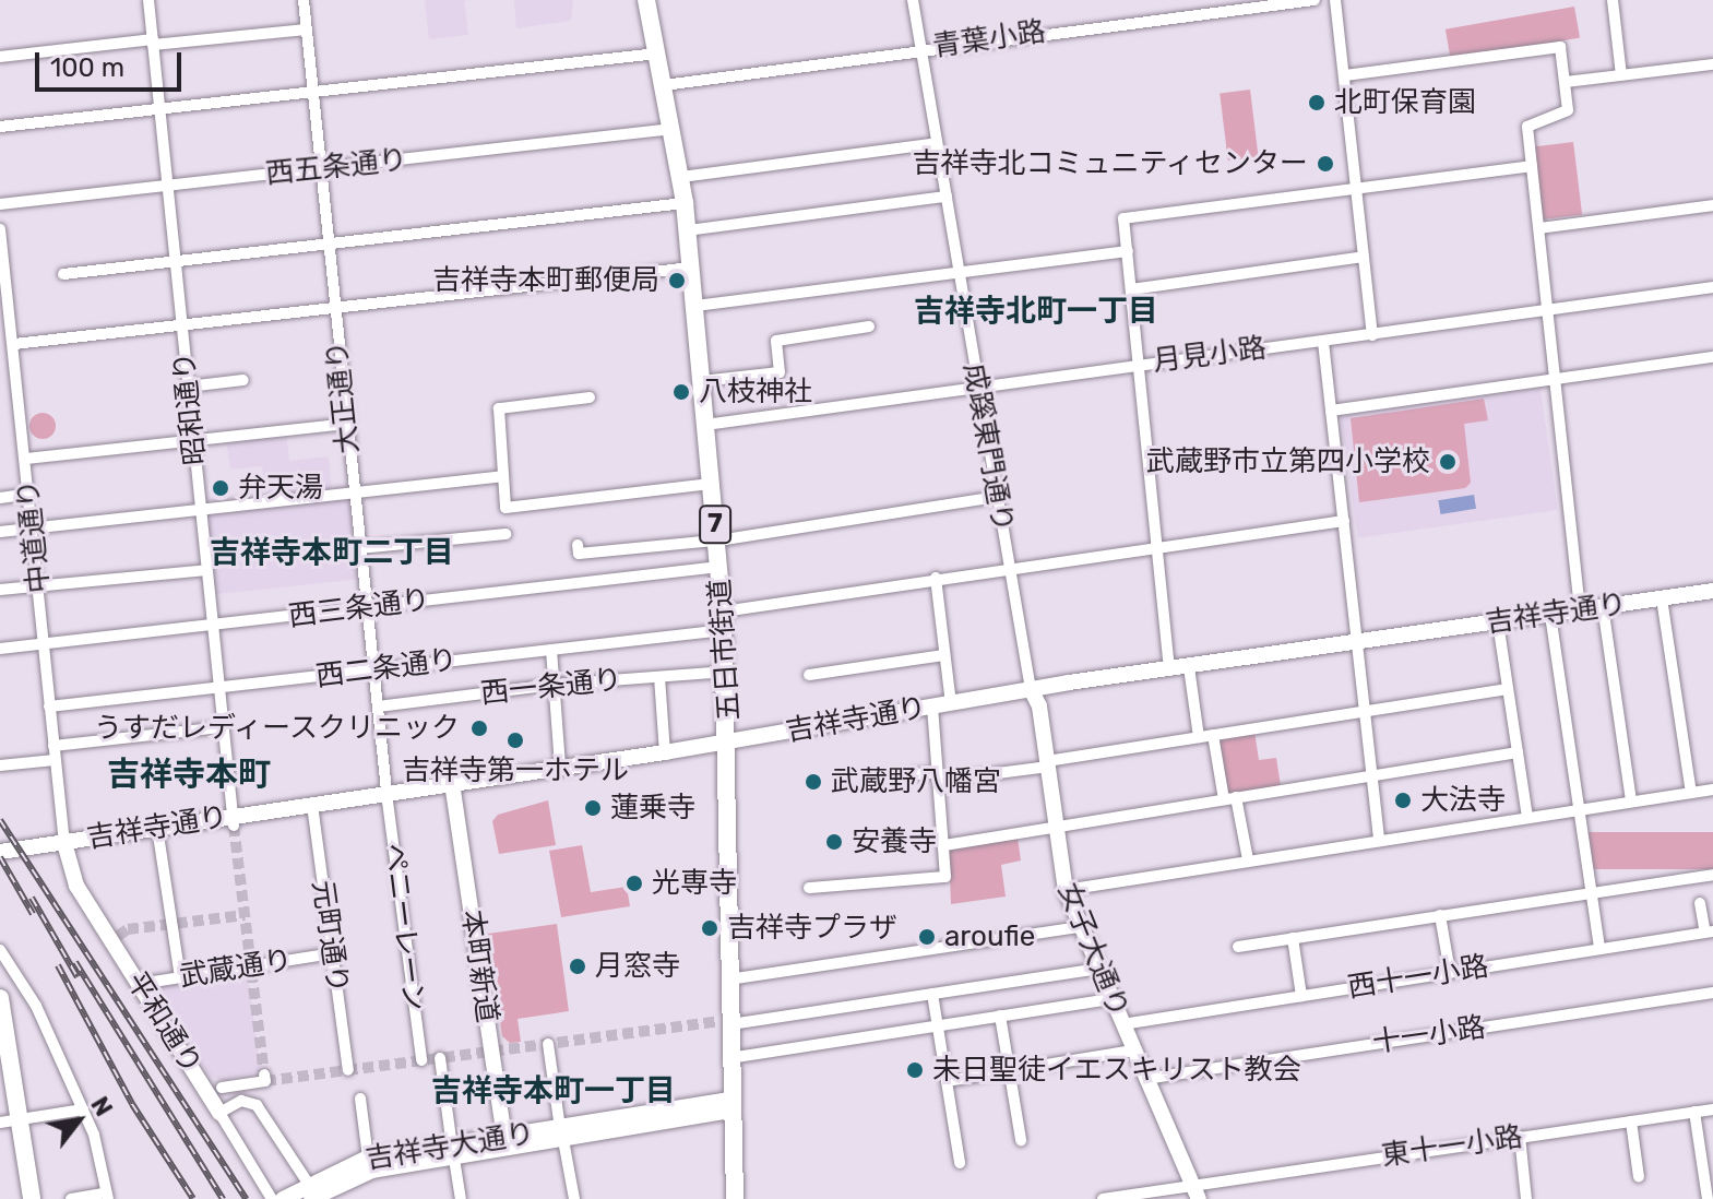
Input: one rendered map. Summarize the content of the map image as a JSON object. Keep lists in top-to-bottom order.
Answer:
{
  "streets": {
    "main road": [
      "7",
      "吉祥寺通り",
      "五日市街道",
      "女子大通り",
      "本町新道",
      "平和通り",
      "吉祥寺大通り"
    ],
    "street": [
      "青葉小路",
      "西五条通り",
      "月見小路",
      "大正通り",
      "昭和通り",
      "成蹊東門通り",
      "中道通り",
      "西三条通り",
      "西二条通り",
      "西一条通り",
      "ペニーレーン",
      "元町通り",
      "武蔵通り",
      "西十一小路",
      "十一小路",
      "東十一小路"
    ]
  },
  "crossings": [
    ["青葉小路", "成蹊東門通り"],
    ["青葉小路", "五日市街道"],
    ["西五条通り", "大正通り"],
    ["西五条通り", "昭和通り"],
    ["西五条通り", "五日市街道"],
    ["月見小路", "成蹊東門通り"],
    ["月見小路", "五日市街道"],
    ["大正通り", "西三条通り"],
    ["大正通り", "吉祥寺通り"],
    ["大正通り", "西二条通り"],
    ["大正通り", "西一条通り"],
    ["大正通り", "ペニーレーン"],
    ["昭和通り", "西三条通り"],
    ["昭和通り", "吉祥寺通り"],
    ["昭和通り", "西二条通り"],
    ["成蹊東門通り", "吉祥寺通り"],
    ["成蹊東門通り", "女子大通り"],
    ["中道通り", "西三条通り"],
    ["中道通り", "吉祥寺通り"],
    ["中道通り", "西二条通り"],
    ["中道通り", "平和通り"],
    ["西三条通り", "五日市街道"],
    ["吉祥寺通り", "五日市街道"],
    ["吉祥寺通り", "ペニーレーン"],
    ["吉祥寺通り", "元町通り"],
    ["吉祥寺通り", "女子大通り"],
    ["吉祥寺通り", "本町新道"],
    ["吉祥寺通り", "平和通り"],
    ["五日市街道", "西二条通り"],
    ["五日市街道", "西一条通り"],
    ["五日市街道", "吉祥寺大通り"],
    ["元町通り", "武蔵通り"],
    ["女子大通り", "西十一小路"],
    ["女子大通り", "十一小路"],
    ["女子大通り", "東十一小路"],
    ["本町新道", "吉祥寺大通り"],
    ["武蔵通り", "平和通り"]
  ],
  "districts": [
    "吉祥寺北町一丁目",
    "吉祥寺本町二丁目",
    "吉祥寺本町",
    "吉祥寺本町一丁目"
  ],
  "places": [
    "北町保育園",
    "吉祥寺北コミュニティセンター",
    "吉祥寺本町郵便局",
    "八枝神社",
    "武蔵野市立第四小学校",
    "弁天湯",
    "うすだレディースクリニック",
    "吉祥寺第一ホテル",
    "武蔵野八幡宮",
    "大法寺",
    "蓮乗寺",
    "安養寺",
    "光専寺",
    "吉祥寺プラザ",
    "aroufie",
    "月窓寺",
    "未日聖徒イエスキリスト教会"
  ],
  "scale_bar": "100 m",
  "north": "top right"
}
